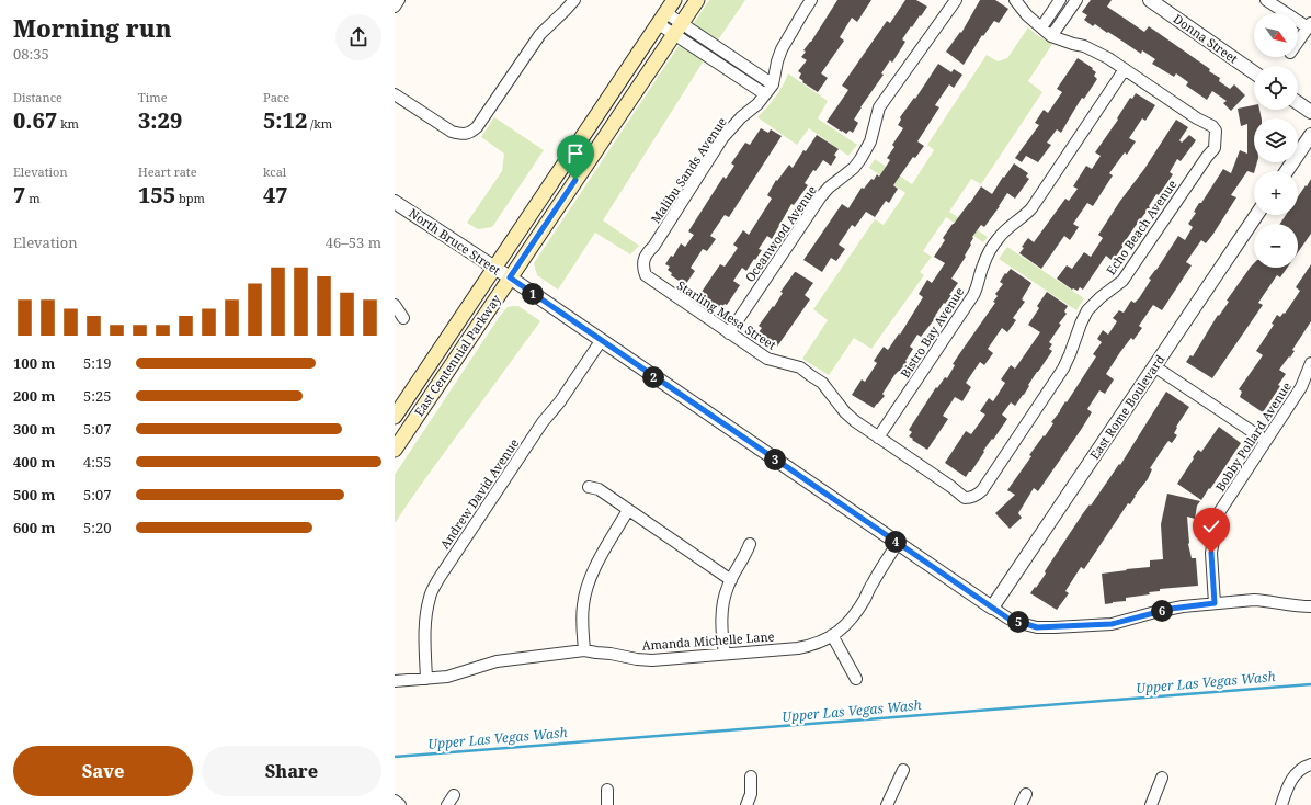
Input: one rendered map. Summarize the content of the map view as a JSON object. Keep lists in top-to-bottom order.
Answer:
{
  "streets": {
    "main road": ["East Centennial Parkway"],
    "street": [
      "Donna Street",
      "Malibu Sands Avenue",
      "Echo Beach Avenue",
      "Oceanwood Avenue",
      "North Bruce Street",
      "Starling Mesa Street",
      "Bistro Bay Avenue",
      "East Rome Boulevard",
      "Bobby Pollard Avenue",
      "Andrew David Avenue",
      "Amanda Michelle Lane"
    ]
  },
  "crossings": [
    ["Malibu Sands Avenue", "Starling Mesa Street"],
    ["Echo Beach Avenue", "Starling Mesa Street"],
    ["Echo Beach Avenue", "Bistro Bay Avenue"],
    ["Oceanwood Avenue", "Starling Mesa Street"],
    ["North Bruce Street", "East Centennial Parkway"],
    ["North Bruce Street", "East Rome Boulevard"],
    ["North Bruce Street", "Andrew David Avenue"],
    ["North Bruce Street", "Amanda Michelle Lane"],
    ["Starling Mesa Street", "Bistro Bay Avenue"],
    ["Andrew David Avenue", "Amanda Michelle Lane"]
  ],
  "water": ["Upper Las Vegas Wash"],
  "north": "bottom right",
  "page": {
    "heading": ["Morning run", "08:35"],
    "map_buttons": ["+", "−"],
    "stats": [
      ["Distance", "0.67 km"],
      ["Time", "3:29"],
      ["Pace", "5:12 /km"],
      ["Elevation", "7 m"],
      ["Heart rate", "155 bpm"],
      ["kcal", "47"]
    ],
    "chart": ["Elevation", "46–53 m"],
    "pins": [
      "1",
      "2",
      "3",
      "4",
      "6",
      "5"
    ],
    "list": [
      {
        "name": "100 m",
        "note": "5:19"
      },
      {
        "name": "200 m",
        "note": "5:25"
      },
      {
        "name": "300 m",
        "note": "5:07"
      },
      {
        "name": "400 m",
        "note": "4:55"
      },
      {
        "name": "500 m",
        "note": "5:07"
      },
      {
        "name": "600 m",
        "note": "5:20"
      }
    ],
    "buttons": ["Save", "Share"]
  }
}
